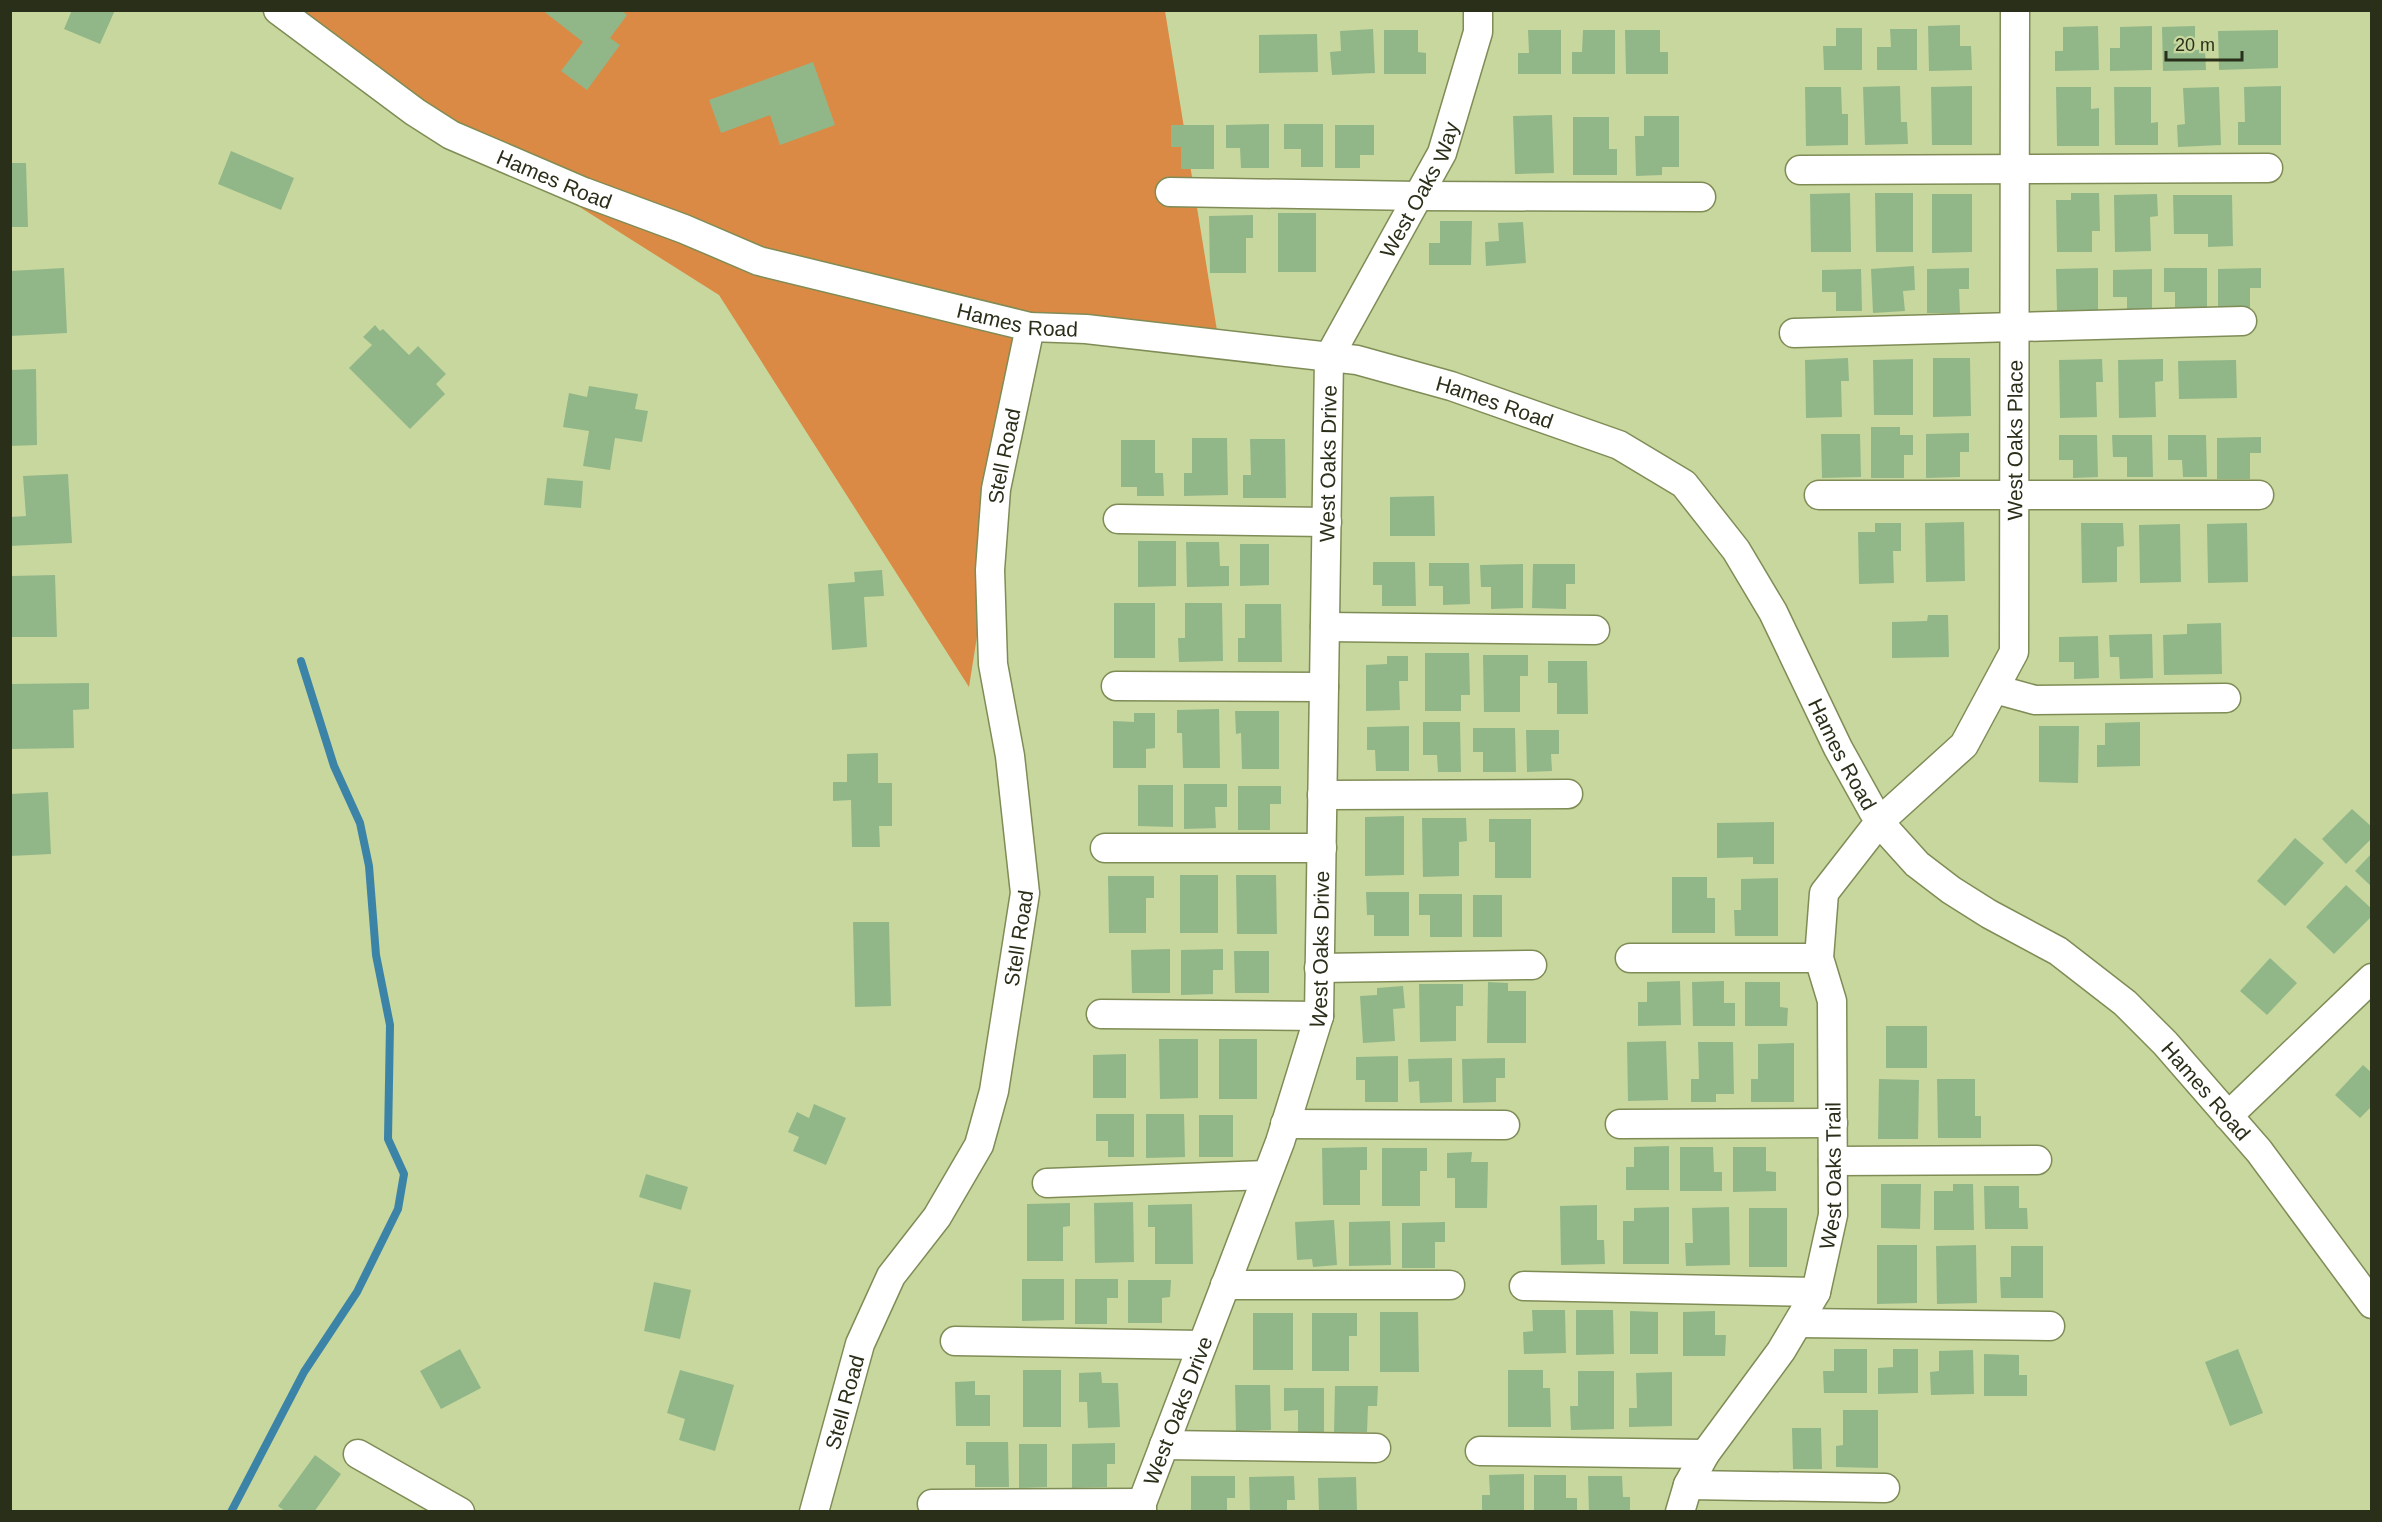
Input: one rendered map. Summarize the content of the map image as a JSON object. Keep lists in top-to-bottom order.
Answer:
{
  "streets": {
    "street": [
      "Hames Road",
      "West Oaks Way",
      "West Oaks Place",
      "Stell Road",
      "West Oaks Drive",
      "West Oaks Trail"
    ]
  },
  "crossings": [
    ["Hames Road", "West Oaks Way"],
    ["Hames Road", "West Oaks Place"],
    ["Hames Road", "Stell Road"],
    ["Hames Road", "West Oaks Drive"],
    ["Hames Road", "West Oaks Trail"],
    ["West Oaks Way", "West Oaks Drive"],
    ["West Oaks Place", "West Oaks Trail"]
  ],
  "scale_bar": "20 m"
}
